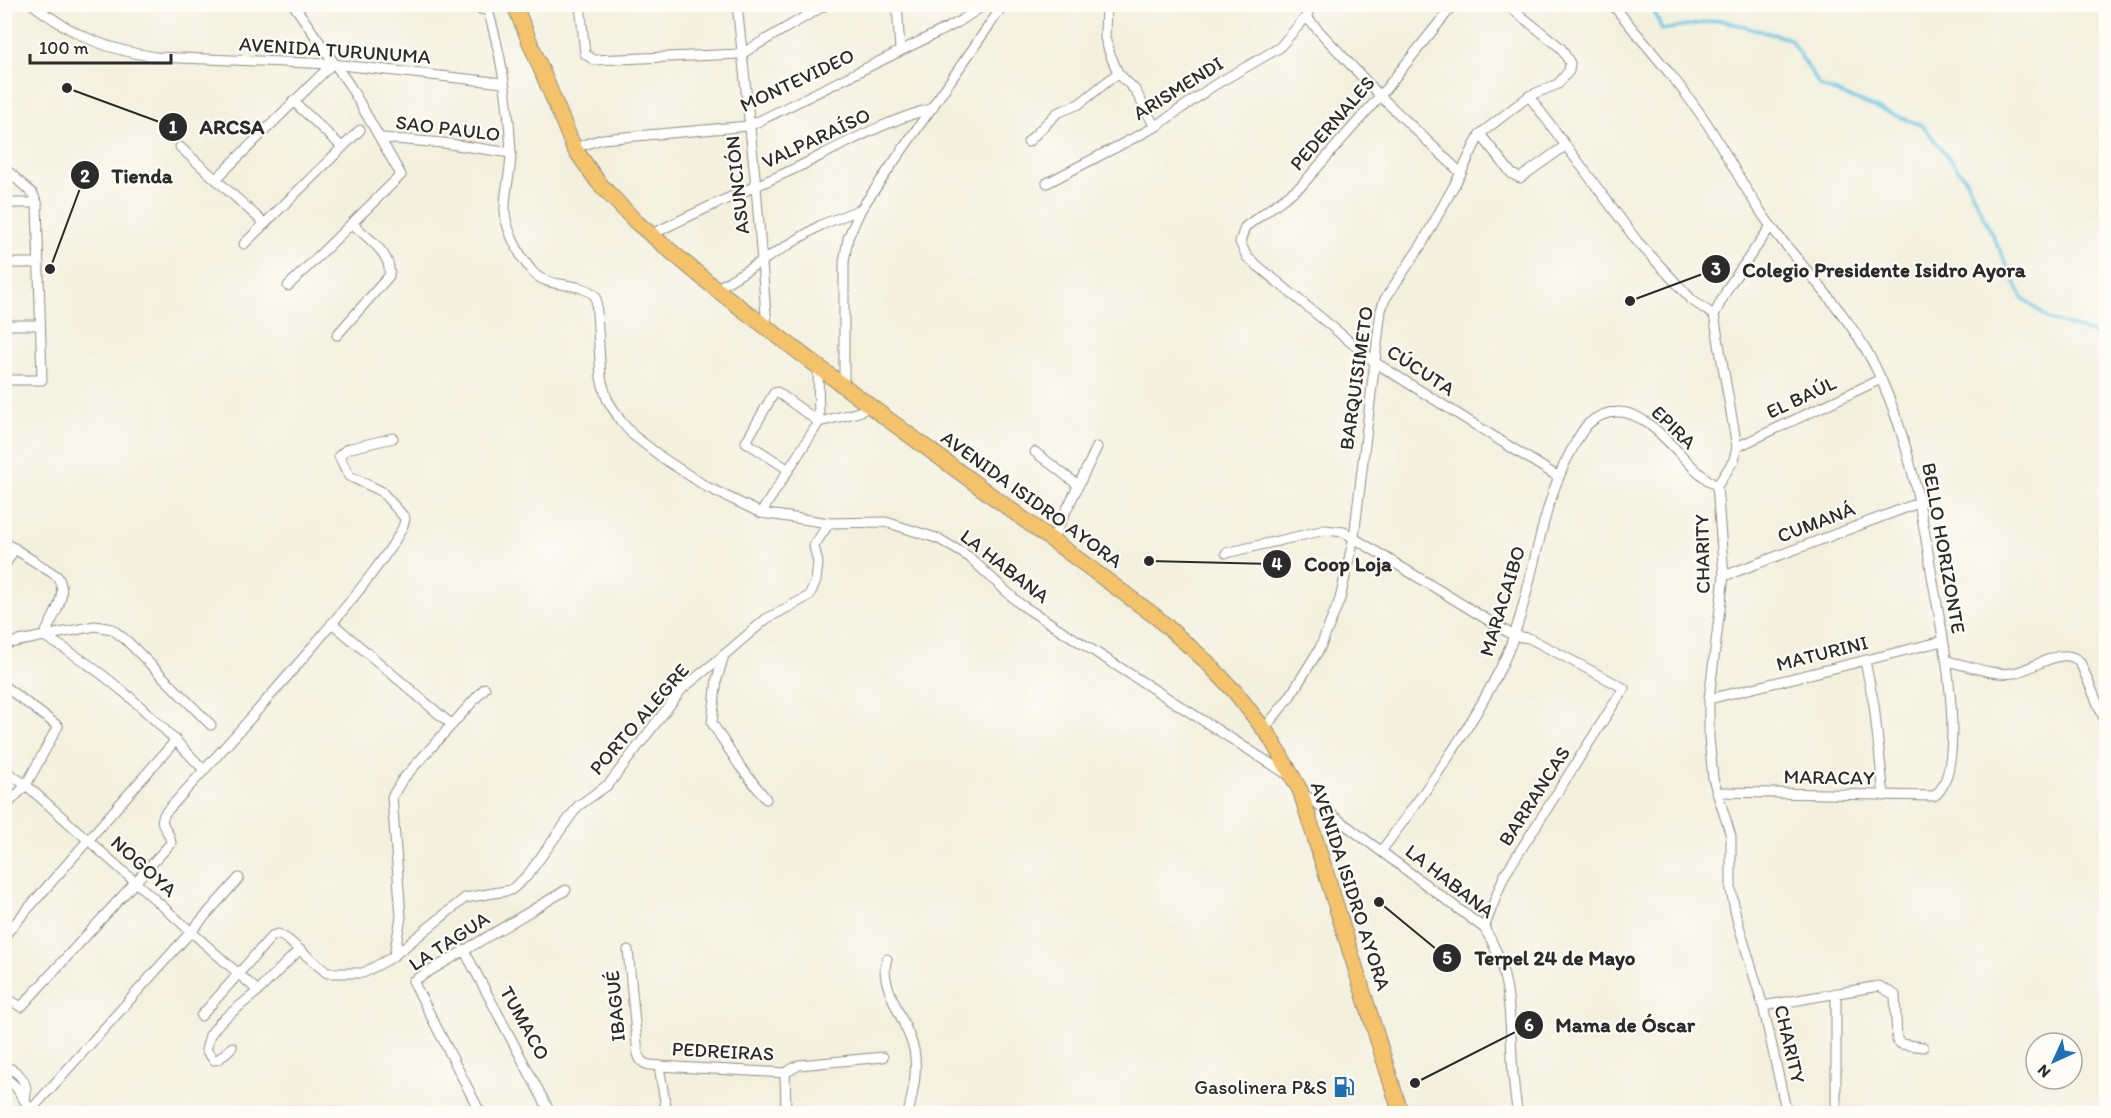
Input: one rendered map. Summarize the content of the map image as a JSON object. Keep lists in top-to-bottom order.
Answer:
{
  "streets": {
    "main road": ["AVENIDA ISIDRO AYORA"],
    "street": [
      "AVENIDA TURUNUMA",
      "MONTEVIDEO",
      "ARISMENDI",
      "PEDERNALES",
      "SAO PAULO",
      "VALPARAÍSO",
      "ASUNCIÓN",
      "CÚCUTA",
      "BARQUISIMETO",
      "EL BAÚL",
      "EPIRA",
      "CUMANÁ",
      "BELLO HORIZONTE",
      "CHARITY",
      "LA HABANA",
      "MARACAIBO",
      "MATURINI",
      "PORTO ALEGRE",
      "MARACAY",
      "BARRANCAS",
      "NOGOYA",
      "LA TAGUA",
      "IBAGUÉ",
      "TUMACO",
      "PEDREIRAS"
    ]
  },
  "crossings": [
    ["MONTEVIDEO", "ASUNCIÓN"],
    ["MONTEVIDEO", "AVENIDA ISIDRO AYORA"],
    ["PEDERNALES", "CÚCUTA"],
    ["SAO PAULO", "LA HABANA"],
    ["VALPARAÍSO", "ASUNCIÓN"],
    ["VALPARAÍSO", "AVENIDA ISIDRO AYORA"],
    ["ASUNCIÓN", "AVENIDA ISIDRO AYORA"],
    ["CÚCUTA", "BARQUISIMETO"],
    ["CÚCUTA", "MARACAIBO"],
    ["BARQUISIMETO", "AVENIDA ISIDRO AYORA"],
    ["EL BAÚL", "BELLO HORIZONTE"],
    ["EL BAÚL", "CHARITY"],
    ["EPIRA", "CHARITY"],
    ["EPIRA", "MARACAIBO"],
    ["AVENIDA ISIDRO AYORA", "LA HABANA"],
    ["CUMANÁ", "BELLO HORIZONTE"],
    ["CUMANÁ", "CHARITY"],
    ["BELLO HORIZONTE", "MATURINI"],
    ["BELLO HORIZONTE", "MARACAY"],
    ["CHARITY", "MATURINI"],
    ["CHARITY", "MARACAY"],
    ["LA HABANA", "MARACAIBO"],
    ["LA HABANA", "PORTO ALEGRE"],
    ["LA HABANA", "BARRANCAS"],
    ["MARACAIBO", "BARRANCAS"],
    ["PORTO ALEGRE", "NOGOYA"],
    ["LA TAGUA", "TUMACO"],
    ["IBAGUÉ", "PEDREIRAS"]
  ],
  "places": {
    "other": [
      "ARCSA",
      "Tienda",
      "Colegio Presidente Isidro Ayora",
      "Coop Loja",
      "Terpel 24 de Mayo",
      "Mama de Óscar"
    ],
    "fuel station": ["Gasolinera P&S"]
  },
  "scale_bar": "100 m",
  "north": "bottom left"
}
